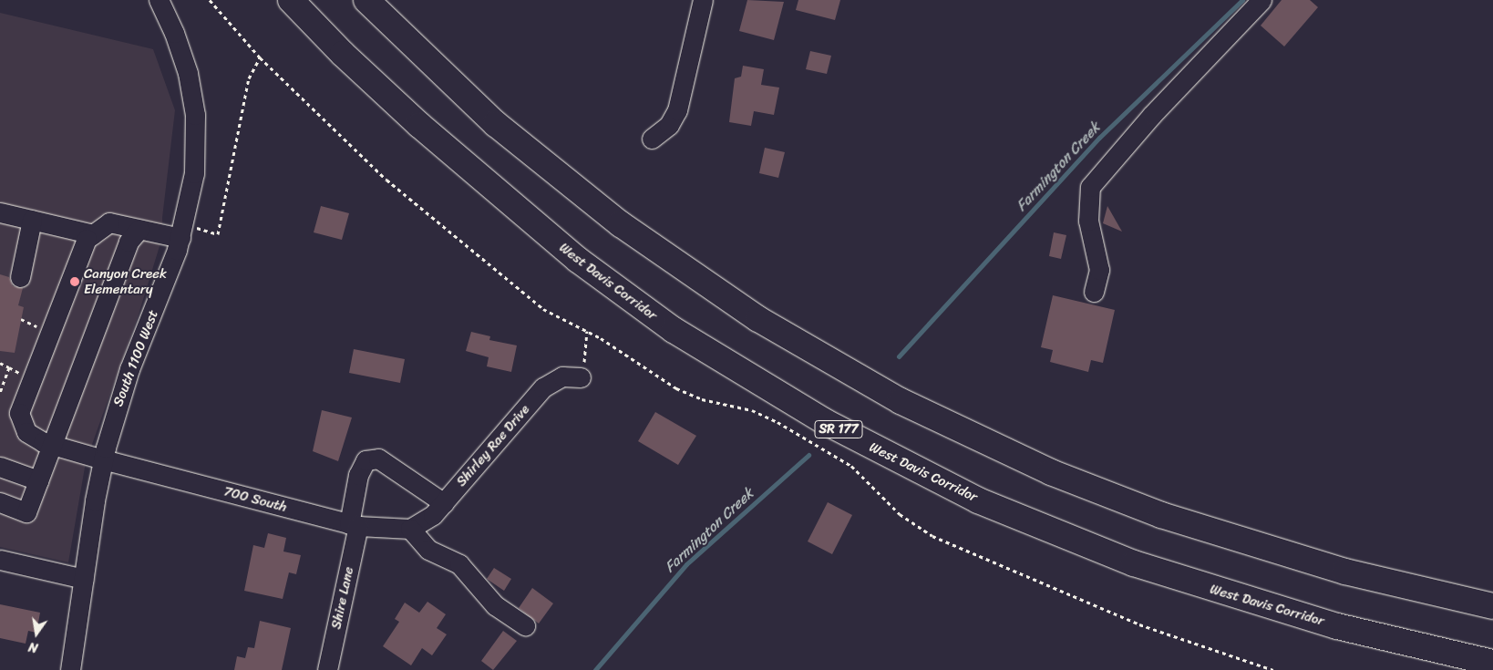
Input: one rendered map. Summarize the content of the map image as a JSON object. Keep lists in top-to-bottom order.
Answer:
{
  "streets": {
    "highway": ["West Davis Corridor", "SR 177"],
    "street": [
      "South 1100 West",
      "Shirley Rae Drive",
      "700 South",
      "Shire Lane"
    ]
  },
  "crossings": [
    ["South 1100 West", "700 South"],
    ["Shirley Rae Drive", "700 South"],
    ["Shirley Rae Drive", "Shire Lane"],
    ["700 South", "Shire Lane"]
  ],
  "water": ["Farmington Creek"],
  "places": ["Canyon Creek Elementary"],
  "north": "bottom"
}
